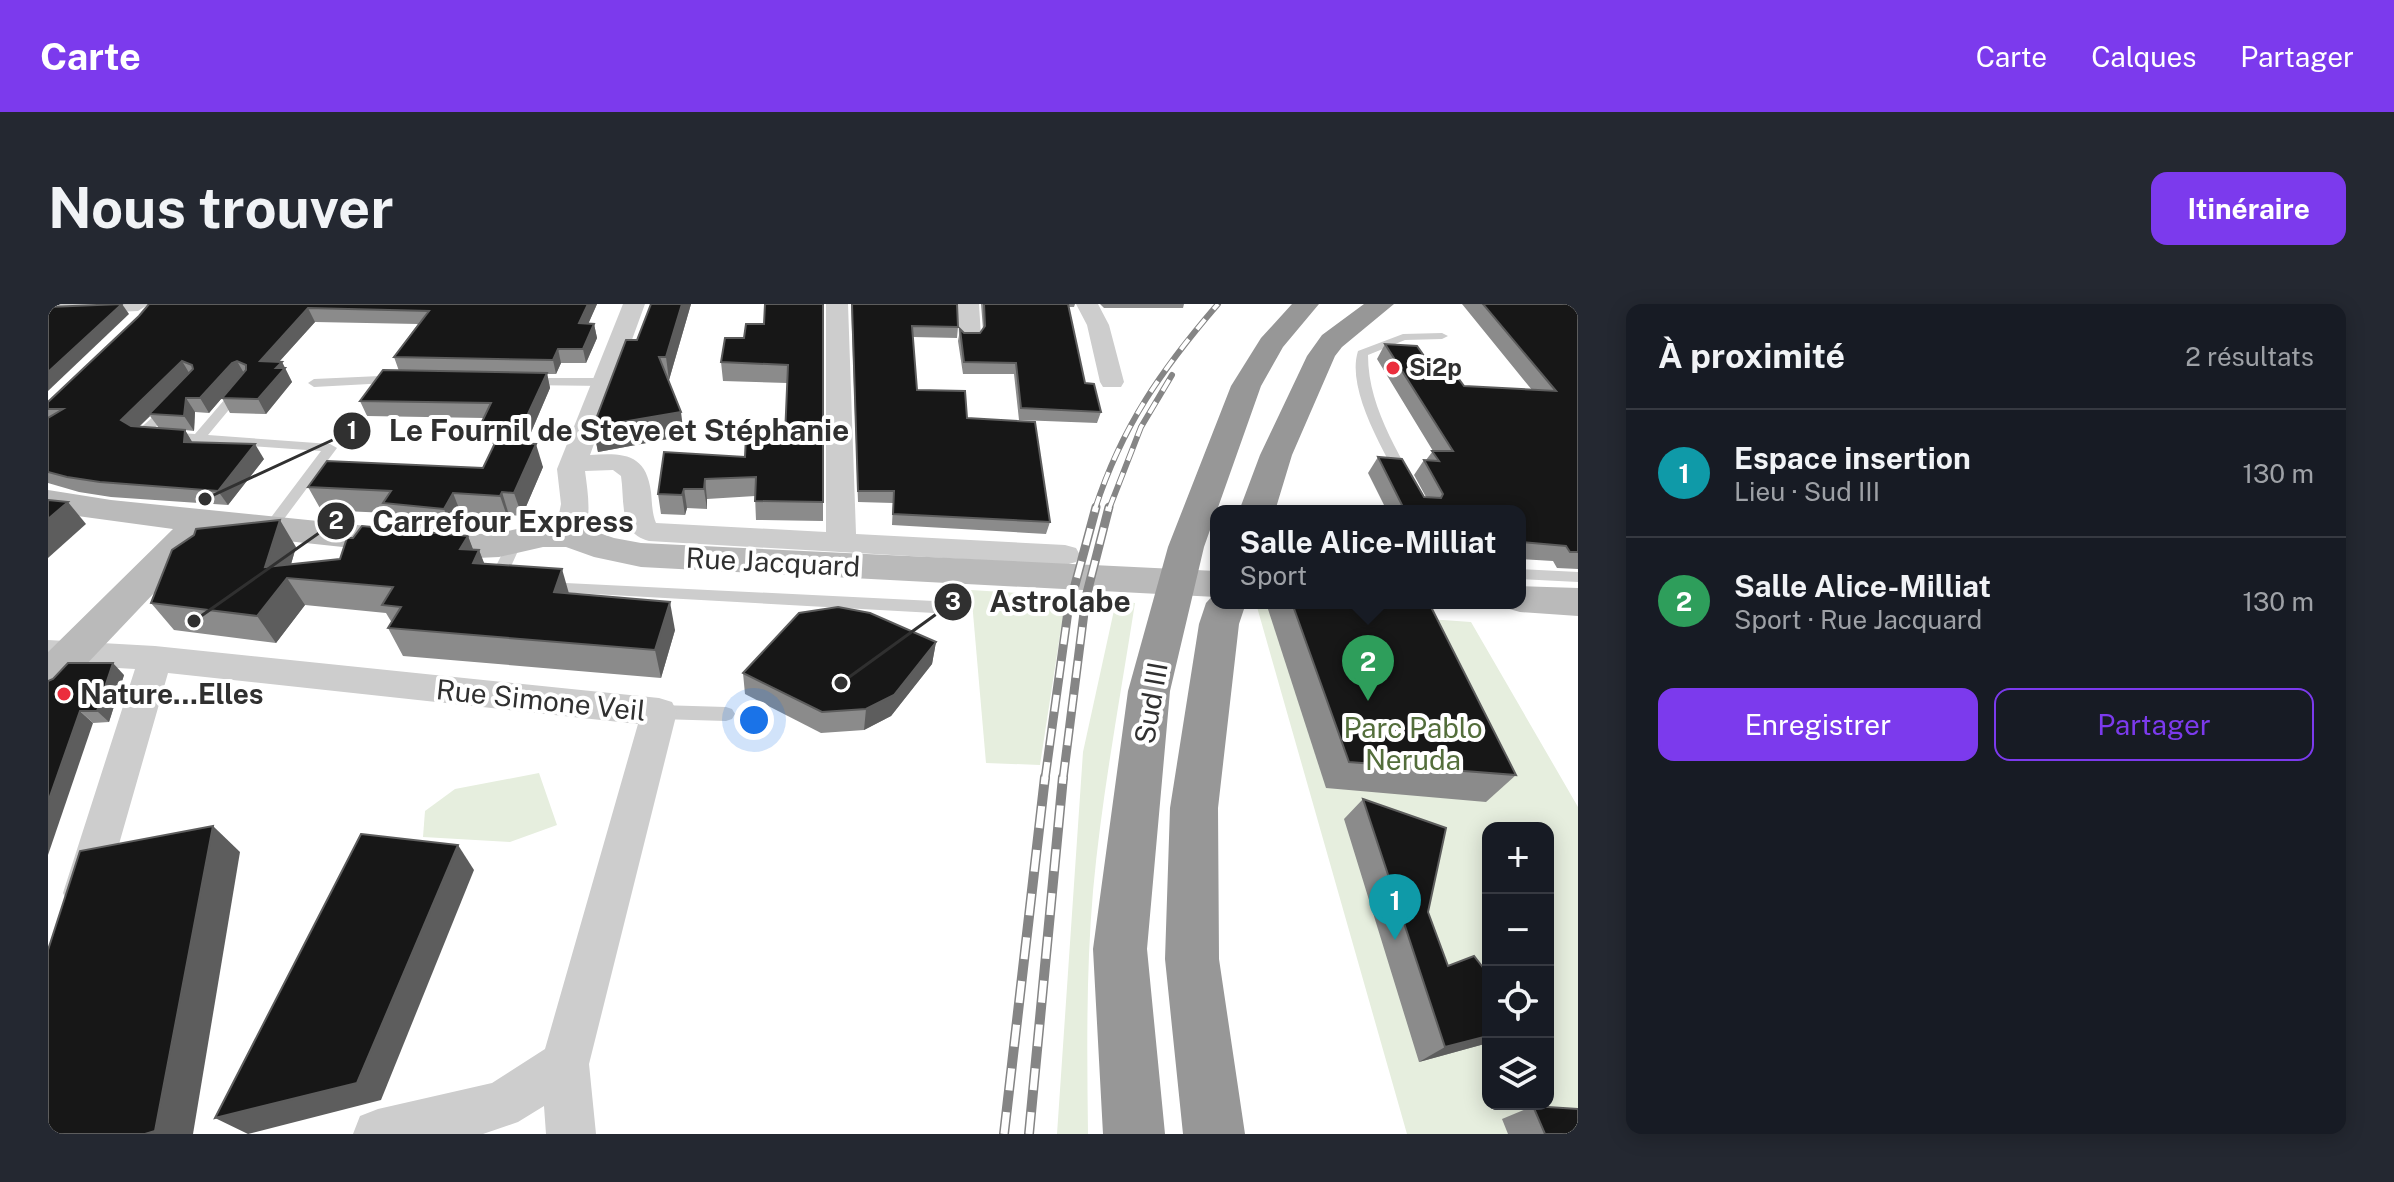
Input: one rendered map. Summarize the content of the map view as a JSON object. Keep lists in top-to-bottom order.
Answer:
{
  "streets": {
    "highway": ["Sud III"],
    "street": ["Rue Jacquard", "Rue Simone Veil"]
  },
  "parks": ["Parc Pablo Neruda"],
  "places": [
    "Si2p",
    "Le Fournil de Steve et Stéphanie",
    "Carrefour Express",
    "Astrolabe",
    "Nature...Elles"
  ],
  "page": {
    "header": "Carte",
    "nav": ["Carte", "Calques", "Partager"],
    "buttons": [
      "Itinéraire",
      ["Enregistrer", "Partager"]
    ],
    "title": "Nous trouver",
    "heading": ["À proximité", "2 résultats"],
    "list": [
      {
        "mark": "1",
        "name": "Espace insertion",
        "note": "Lieu · Sud III",
        "value": "130 m"
      },
      {
        "mark": "2",
        "name": "Salle Alice-Milliat",
        "note": "Sport · Rue Jacquard",
        "value": "130 m"
      }
    ],
    "popup": ["Salle Alice-Milliat", "Sport"],
    "pins": ["2", "1"],
    "map_buttons": ["+", "−"]
  }
}
